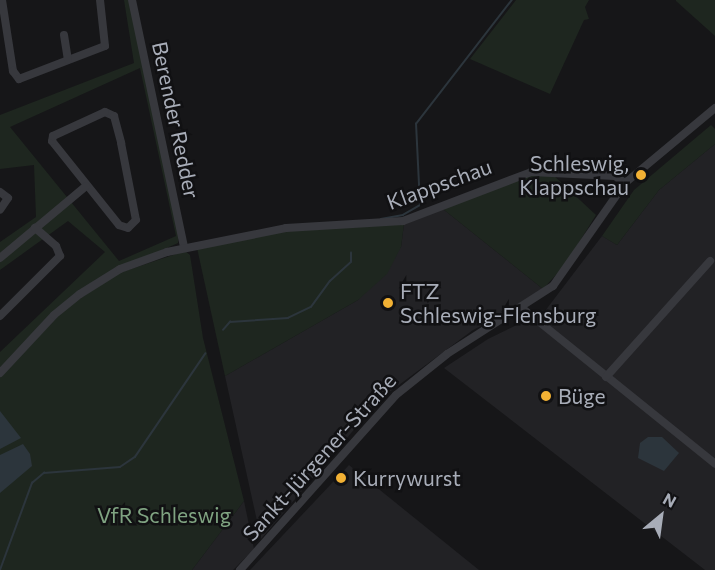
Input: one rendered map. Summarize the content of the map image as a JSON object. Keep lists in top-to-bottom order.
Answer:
{
  "streets": {
    "street": ["Berender Redder", "Klappschau", "Sankt-Jürgener-Straße"]
  },
  "crossings": [
    ["Berender Redder", "Klappschau"],
    ["Klappschau", "Sankt-Jürgener-Straße"]
  ],
  "parks": ["VfR Schleswig"],
  "places": [
    "Schleswig, Klappschau",
    "FTZ Schleswig-Flensburg",
    "Büge",
    "Kurrywurst"
  ],
  "north": "top right"
}
